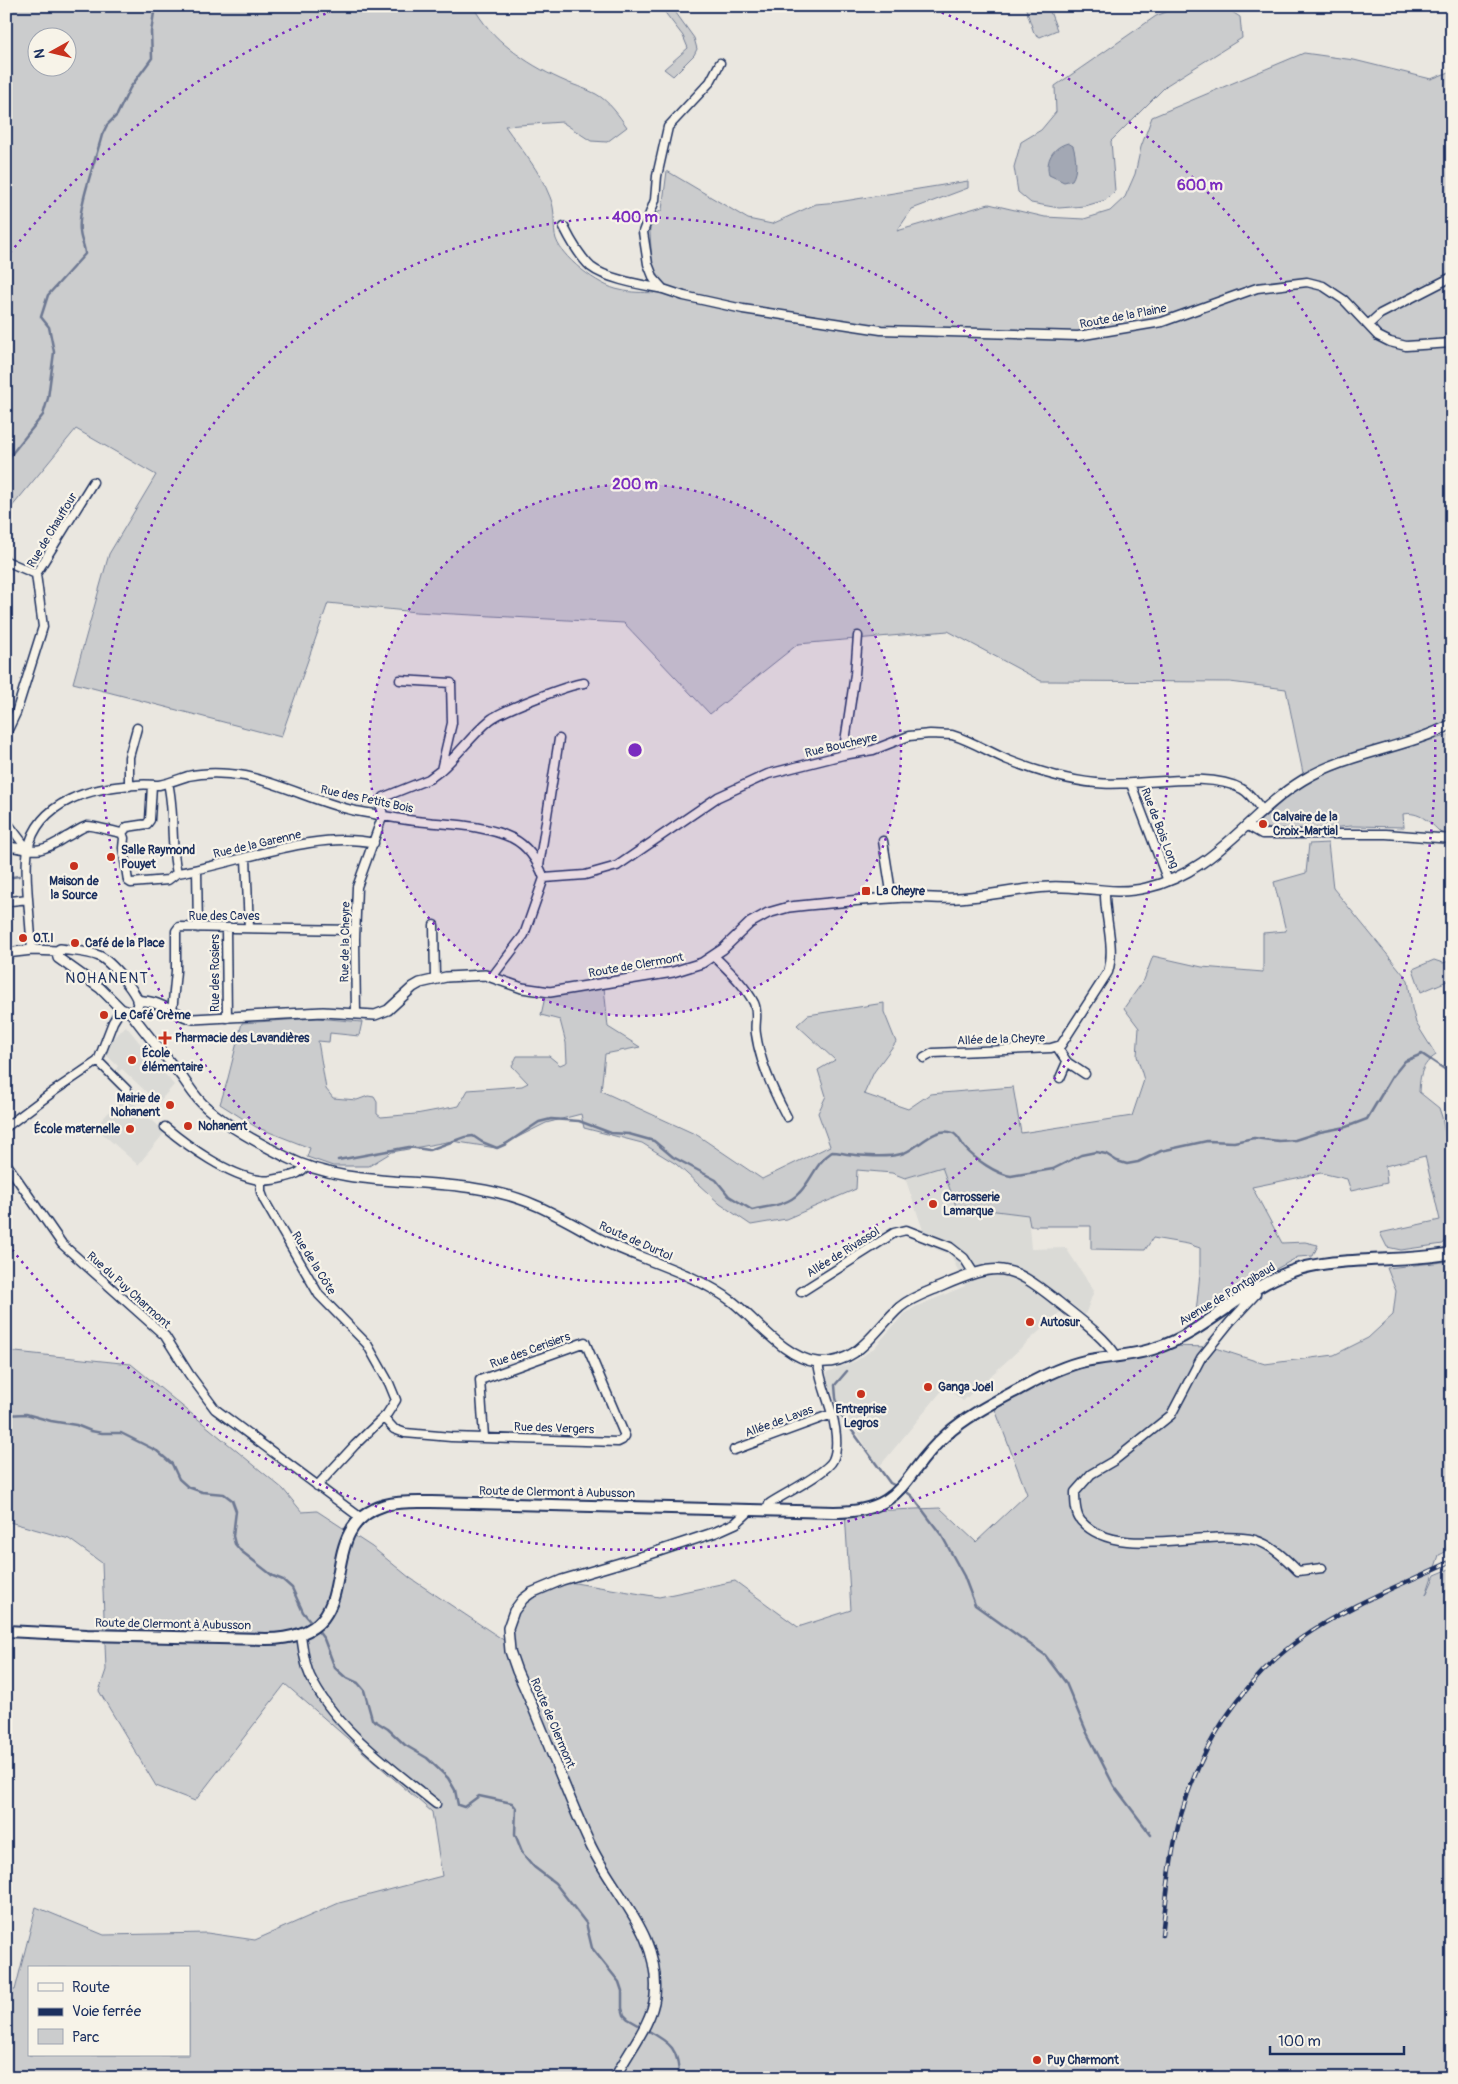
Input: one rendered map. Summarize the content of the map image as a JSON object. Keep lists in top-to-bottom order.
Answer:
{
  "streets": {
    "main road": ["Avenue de Pontgibaud", "Route de Clermont à Aubusson"],
    "street": [
      "Route de la Plaine",
      "Rue de Chauffour",
      "Rue Boucheyre",
      "Rue des Petits Bois",
      "Rue de Bois Long",
      "Rue de la Garenne",
      "Rue des Caves",
      "Rue de la Cheyre",
      "Route de Clermont",
      "Rue des Rosiers",
      "Allée de la Cheyre",
      "Route de Durtol",
      "Allée de Rivassol",
      "Rue de la Côte",
      "Rue du Puy Charmont",
      "Rue des Cerisiers",
      "Allée de Lavas",
      "Rue des Vergers"
    ]
  },
  "crossings": [
    ["Rue Boucheyre", "Rue des Petits Bois"],
    ["Rue Boucheyre", "Rue de Bois Long"],
    ["Rue Boucheyre", "Route de Clermont"],
    ["Rue des Petits Bois", "Rue de la Cheyre"],
    ["Rue de Bois Long", "Route de Clermont"],
    ["Rue de la Garenne", "Rue de la Cheyre"],
    ["Rue des Caves", "Rue de la Cheyre"],
    ["Rue des Caves", "Route de Clermont"],
    ["Rue des Caves", "Rue des Rosiers"],
    ["Rue de la Cheyre", "Route de Clermont"],
    ["Route de Clermont", "Rue des Rosiers"],
    ["Route de Clermont", "Allée de la Cheyre"],
    ["Route de Clermont", "Route de Clermont à Aubusson"],
    ["Route de Durtol", "Allée de Rivassol"],
    ["Route de Durtol", "Route de Clermont à Aubusson"],
    ["Rue de la Côte", "Rue du Puy Charmont"],
    ["Rue de la Côte", "Rue des Vergers"],
    ["Rue du Puy Charmont", "Route de Clermont à Aubusson"],
    ["Avenue de Pontgibaud", "Route de Clermont à Aubusson"],
    ["Rue des Cerisiers", "Rue des Vergers"]
  ],
  "districts": ["NOHANENT"],
  "places": {
    "other": [
      "Calvaire de la Croix-Martial",
      "Salle Raymond Pouyet",
      "Maison de la Source",
      "O.T.I",
      "Café de la Place",
      "Le Café Crème",
      "École élémentaire",
      "Mairie de Nohanent",
      "Nohanent",
      "École maternelle",
      "Carrosserie Lamarque",
      "Autosur",
      "Ganga Joël",
      "Entreprise Legros",
      "Puy Charmont"
    ],
    "transit": ["La Cheyre"],
    "health": ["Pharmacie des Lavandières"]
  },
  "legend": ["Route", "Voie ferrée", "Parc"],
  "scale_bar": "100 m",
  "north": "left",
  "rings": ["600 m", "400 m", "200 m"]
}
